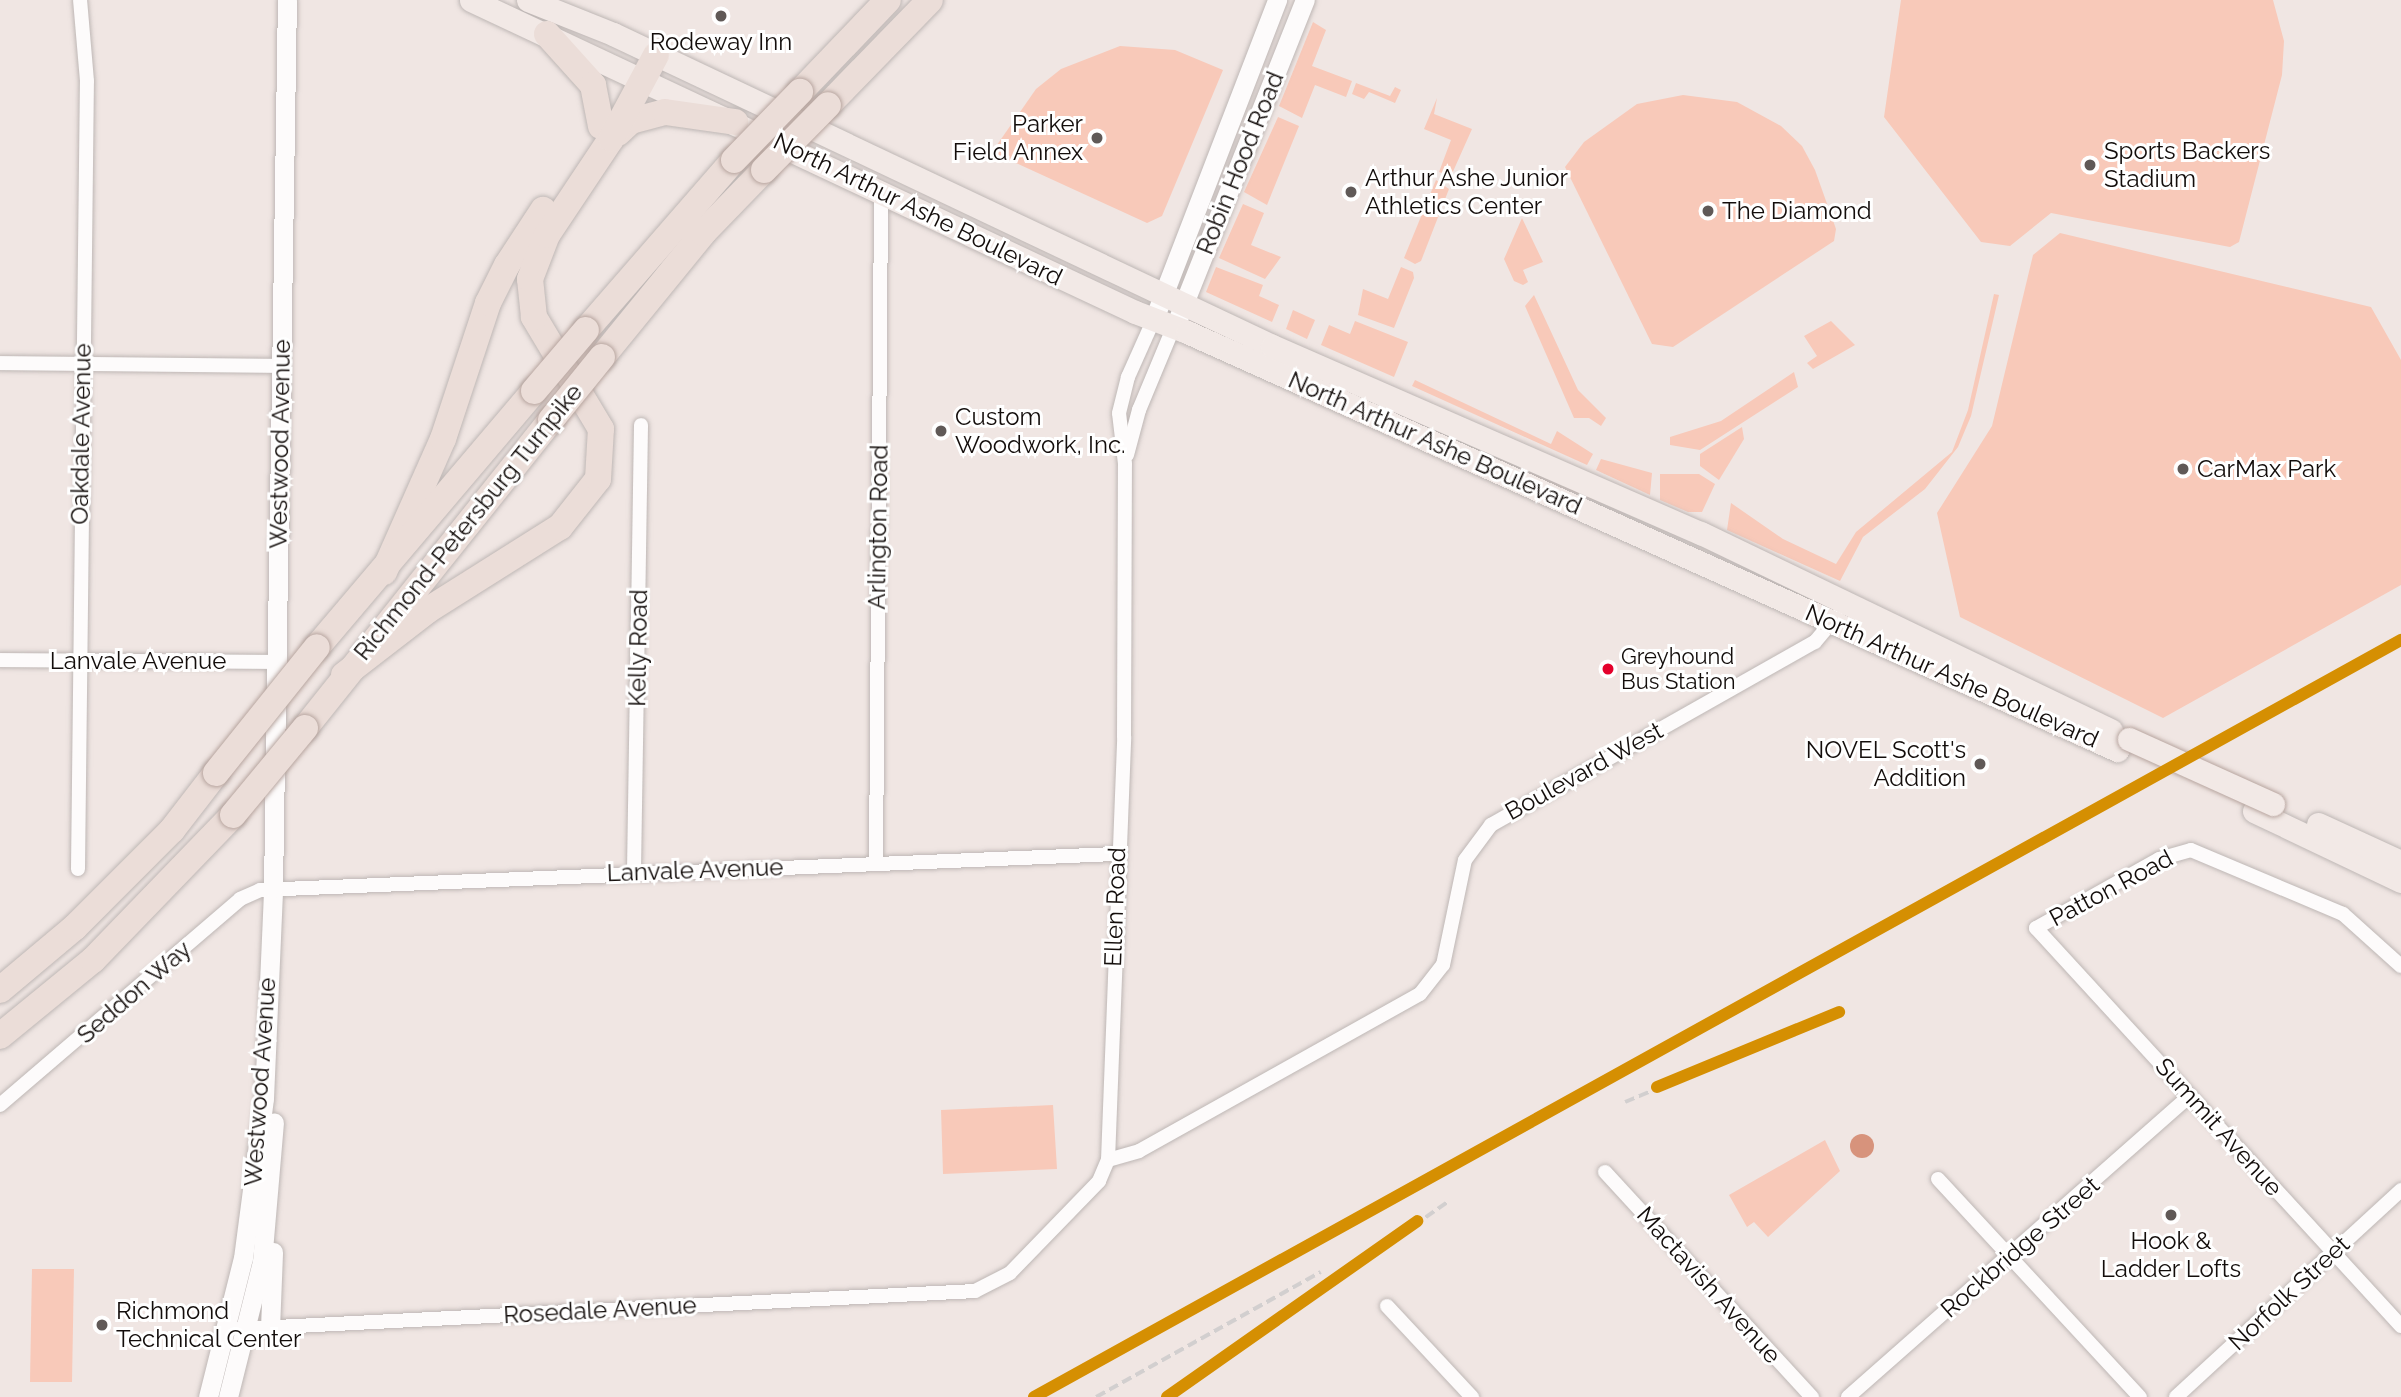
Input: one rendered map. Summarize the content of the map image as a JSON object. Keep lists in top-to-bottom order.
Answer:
{
  "streets": {
    "highway": ["Richmond-Petersburg Turnpike"],
    "main road": ["Robin Hood Road", "North Arthur Ashe Boulevard", "Westwood Avenue"],
    "street": [
      "Oakdale Avenue",
      "Arlington Road",
      "Kelly Road",
      "Lanvale Avenue",
      "Boulevard West",
      "Patton Road",
      "Ellen Road",
      "Seddon Way",
      "Summit Avenue",
      "Rockbridge Street",
      "Mactavish Avenue",
      "Norfolk Street",
      "Rosedale Avenue"
    ]
  },
  "crossings": [
    ["Robin Hood Road", "North Arthur Ashe Boulevard"],
    ["Robin Hood Road", "Ellen Road"],
    ["North Arthur Ashe Boulevard", "Arlington Road"],
    ["North Arthur Ashe Boulevard", "Boulevard West"],
    ["North Arthur Ashe Boulevard", "Ellen Road"],
    ["Oakdale Avenue", "Lanvale Avenue"],
    ["Westwood Avenue", "Lanvale Avenue"],
    ["Westwood Avenue", "Seddon Way"],
    ["Westwood Avenue", "Rosedale Avenue"],
    ["Arlington Road", "Lanvale Avenue"],
    ["Kelly Road", "Lanvale Avenue"],
    ["Lanvale Avenue", "Ellen Road"],
    ["Lanvale Avenue", "Seddon Way"],
    ["Boulevard West", "Ellen Road"],
    ["Patton Road", "Summit Avenue"],
    ["Ellen Road", "Rosedale Avenue"],
    ["Summit Avenue", "Rockbridge Street"],
    ["Summit Avenue", "Norfolk Street"]
  ],
  "places": [
    "Rodeway Inn",
    "Parker Field Annex",
    "Sports Backers Stadium",
    "Arthur Ashe Junior Athletics Center",
    "The Diamond",
    "Custom Woodwork, Inc.",
    "CarMax Park",
    "Greyhound Bus Station",
    "NOVEL Scott's Addition",
    "Hook & Ladder Lofts",
    "Richmond Technical Center"
  ]
}
